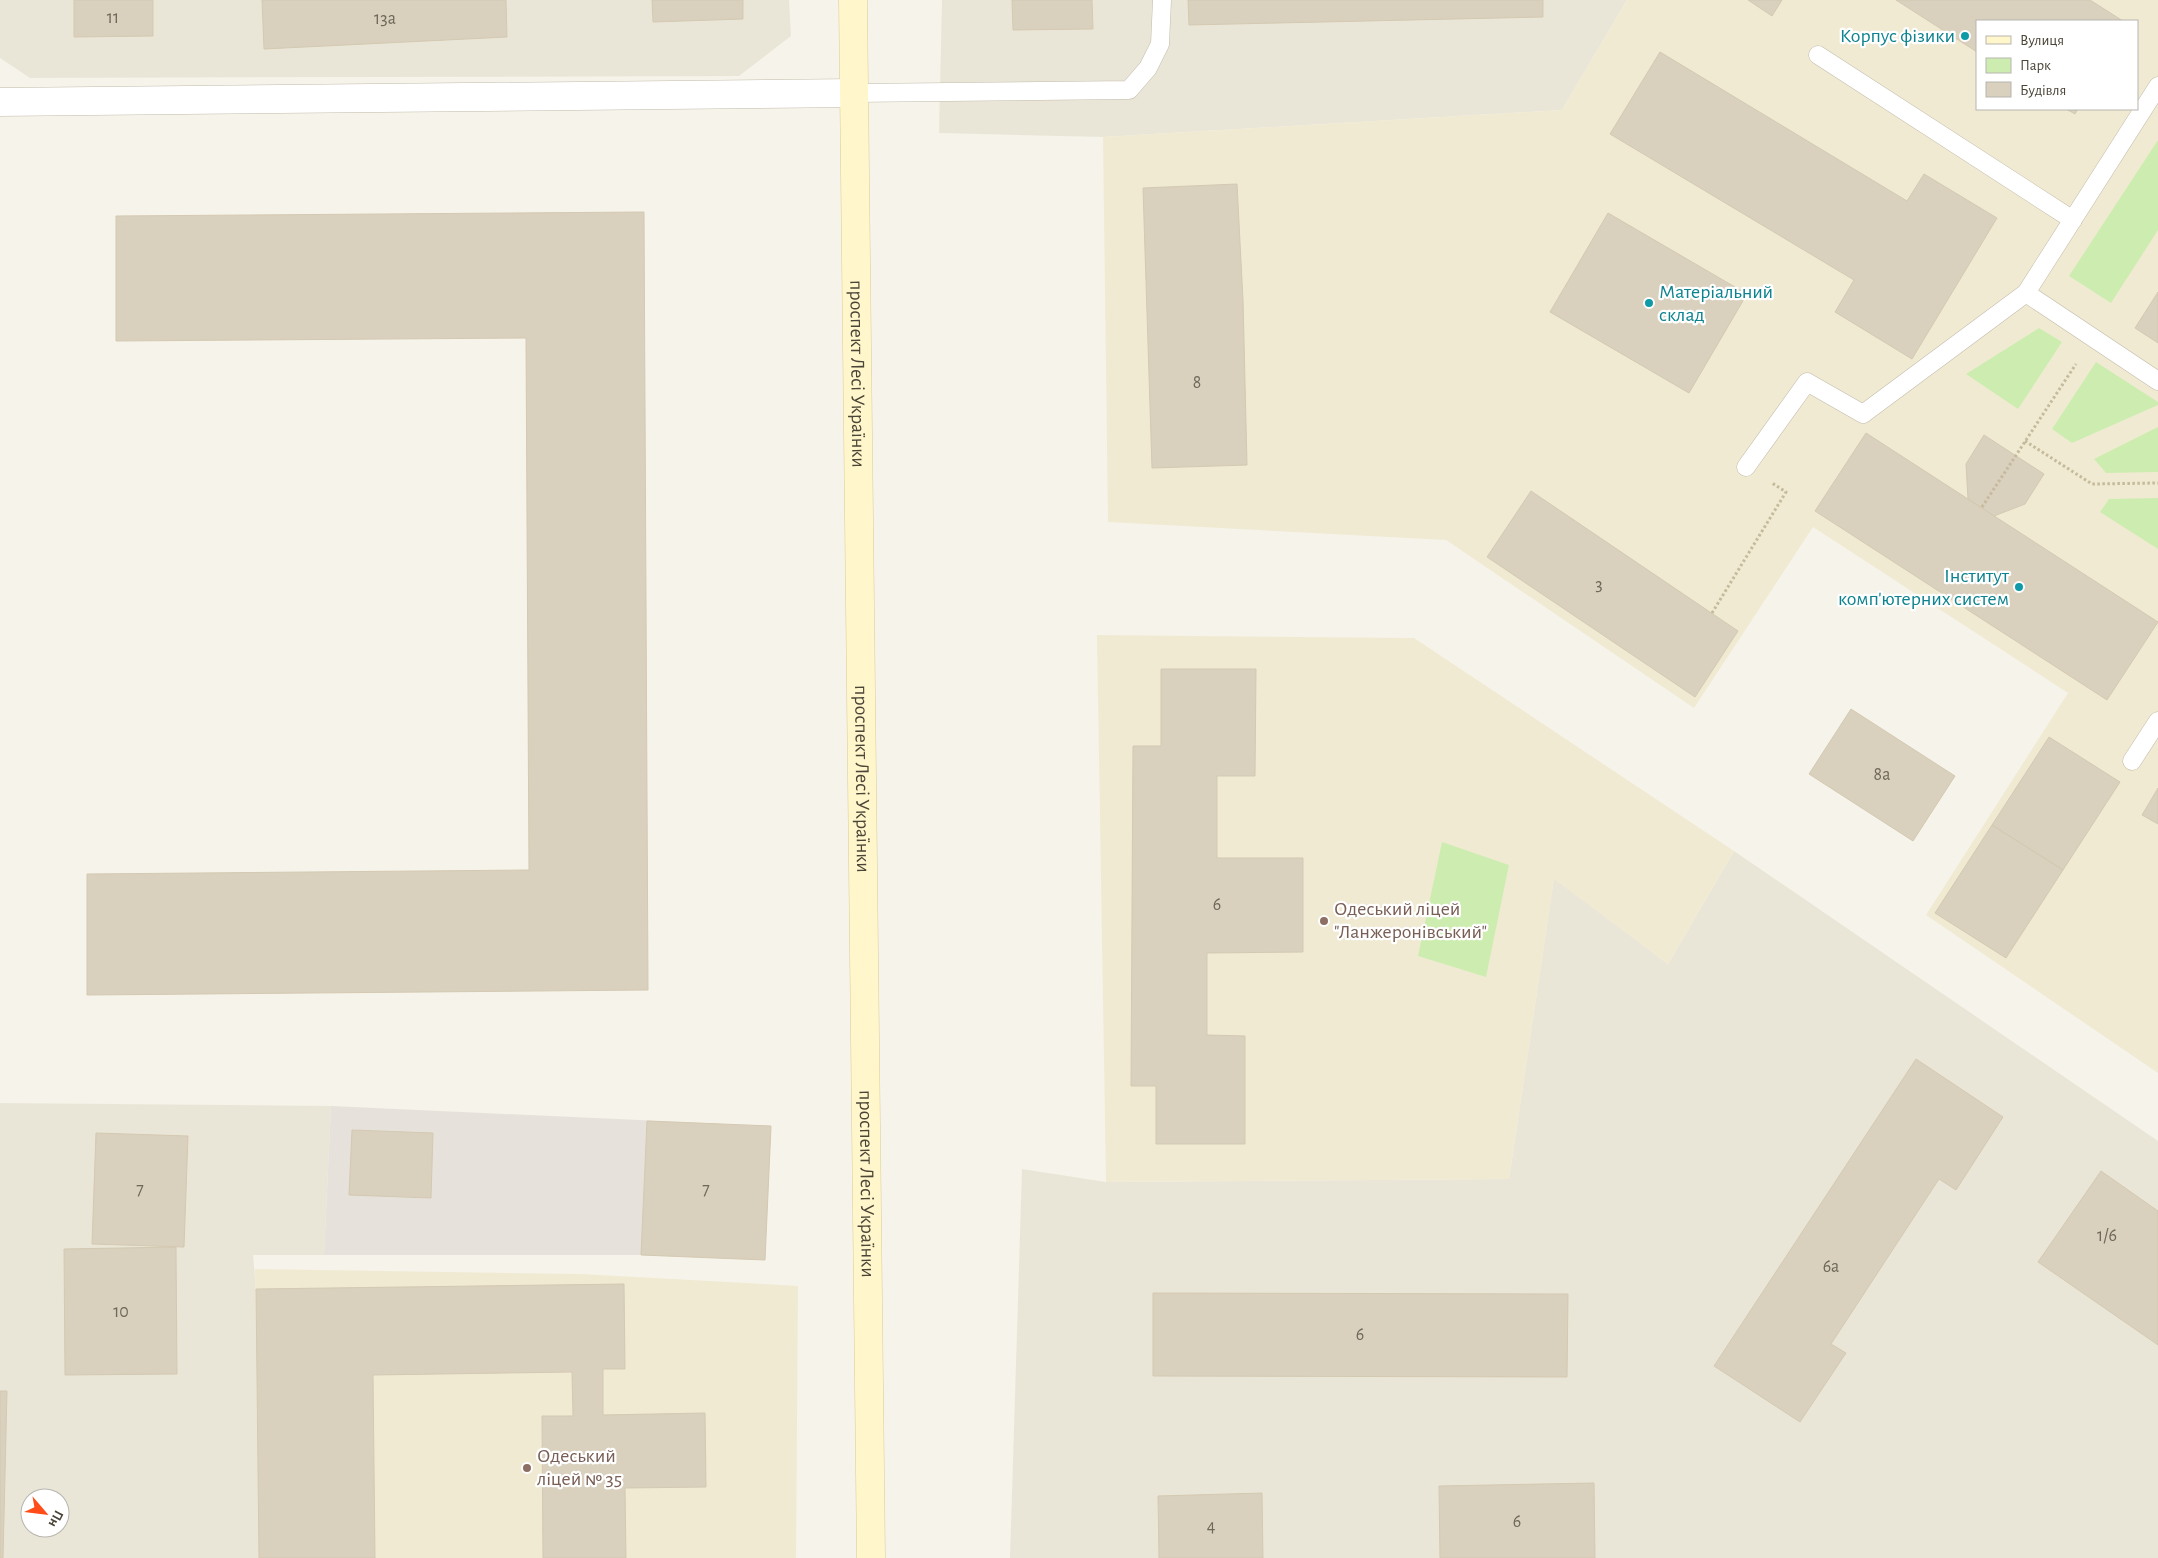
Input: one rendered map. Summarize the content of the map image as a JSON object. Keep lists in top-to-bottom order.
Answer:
{
  "streets": {
    "street": ["проспект Лесі Українки"]
  },
  "places": [
    "Корпус фізики",
    "Матеріальний склад",
    "Інститут комп'ютерних систем",
    "Одеський ліцей \"Ланжеронівський\"",
    "Одеський ліцей № 35"
  ],
  "house_numbers": [
    "11",
    "13а",
    "8",
    "3",
    "8а",
    "6",
    "7",
    "7",
    "1/6",
    "6а",
    "10",
    "6",
    "6",
    "4"
  ],
  "legend": ["Вулиця", "Парк", "Будівля"],
  "north": "bottom right"
}
